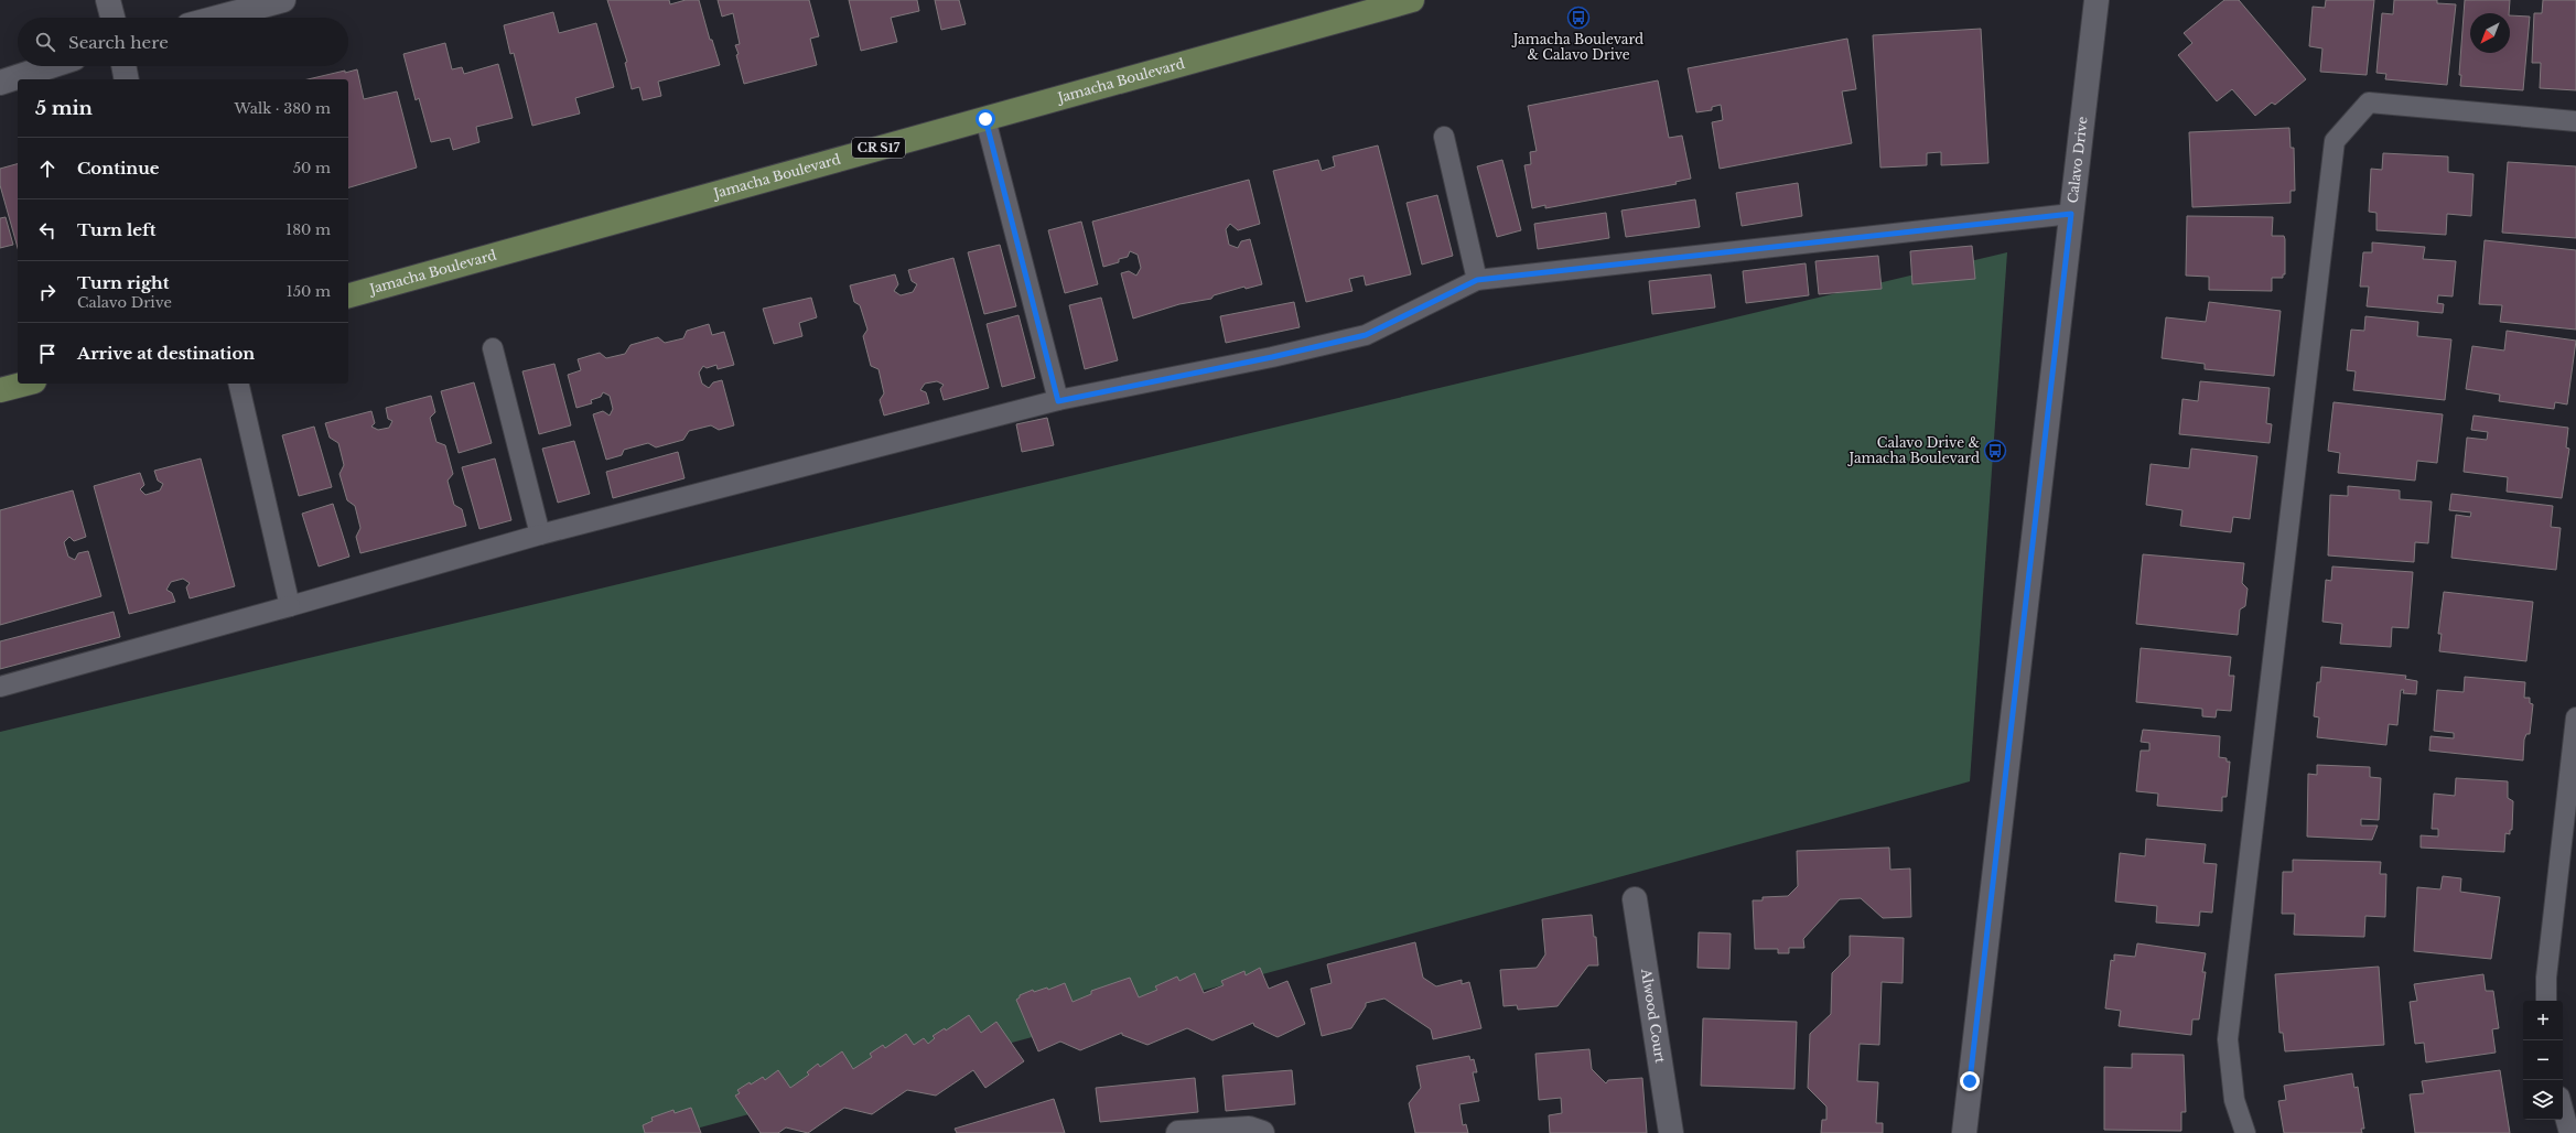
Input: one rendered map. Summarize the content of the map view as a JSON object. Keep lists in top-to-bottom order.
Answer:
{
  "streets": {
    "main road": ["Jamacha Boulevard", "CR S17"],
    "street": ["Calavo Drive", "Alwood Court"]
  },
  "places": {
    "bus stop": ["Jamacha Boulevard & Calavo Drive", "Calavo Drive & Jamacha Boulevard"]
  },
  "north": "bottom left",
  "page": {
    "search": "Search here",
    "heading": ["5 min", "Walk · 380 m"],
    "list": [
      ["Continue", "50 m"],
      ["Turn left", "180 m"],
      ["Turn right", "Calavo Drive", "150 m"],
      "Arrive at destination"
    ],
    "map_buttons": ["+", "−"]
  }
}
